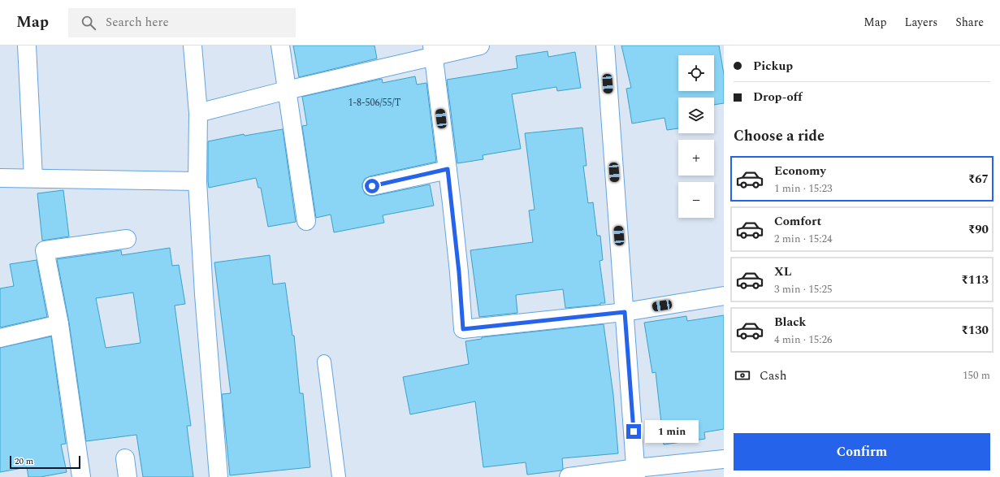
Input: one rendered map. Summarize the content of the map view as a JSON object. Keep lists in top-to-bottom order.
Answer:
{
  "house_numbers": ["1-8-506/55/T"],
  "scale_bar": "20 m",
  "page": {
    "header": "Map",
    "search": "Search here",
    "nav": ["Map", "Layers", "Share"],
    "banner": ["Pickup", "Drop-off"],
    "map_buttons": ["+", "−"],
    "heading": "Choose a ride",
    "list": [
      {
        "name": "Economy",
        "note": "1 min · 15:23",
        "value": "₹67"
      },
      {
        "name": "Comfort",
        "note": "2 min · 15:24",
        "value": "₹90"
      },
      {
        "name": "XL",
        "note": "3 min · 15:25",
        "value": "₹113"
      },
      {
        "name": "Black",
        "note": "4 min · 15:26",
        "value": "₹130"
      }
    ],
    "pay": ["Cash", "150 m"],
    "bubble": "1 min",
    "buttons": "Confirm",
    "scale": "20 m"
  }
}
